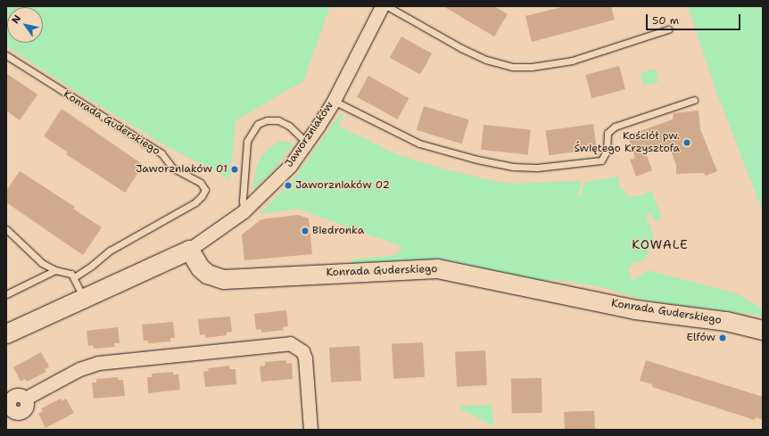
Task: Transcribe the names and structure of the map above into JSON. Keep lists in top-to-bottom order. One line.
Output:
{"streets":{"street":["Konrada Guderskiego","Jaworzniaków"]},"crossings":[["Konrada Guderskiego","Jaworzniaków"]],"districts":["KOWALE"],"places":["Kościół pw. Świętego Krzysztofa","Jaworzniaków 01","Jaworzniaków 02","Biedronka","Elfów"],"scale_bar":"50 m","north":"top left"}
